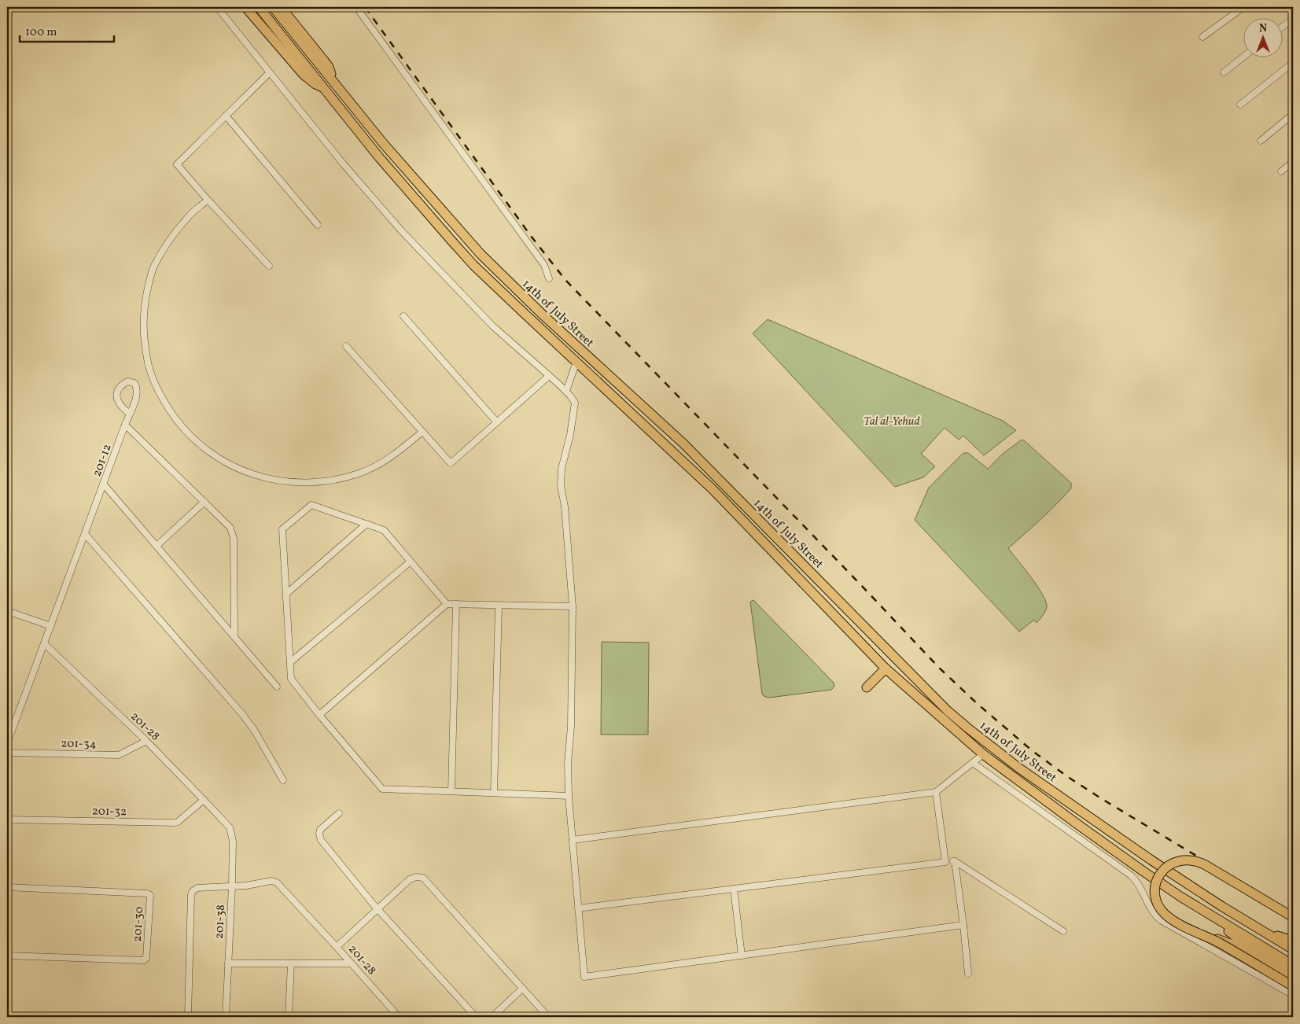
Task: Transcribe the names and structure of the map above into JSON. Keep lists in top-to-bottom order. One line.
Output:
{"streets":{"main road":["14th of July Street"],"street":["201-12","201-28","201-34","201-32","201-38","201-30"]},"crossings":[["201-12","201-28"],["201-28","201-34"],["201-28","201-32"],["201-28","201-38"]],"parks":["Tal al-Yehud"],"scale_bar":"100 m","north":"top"}
